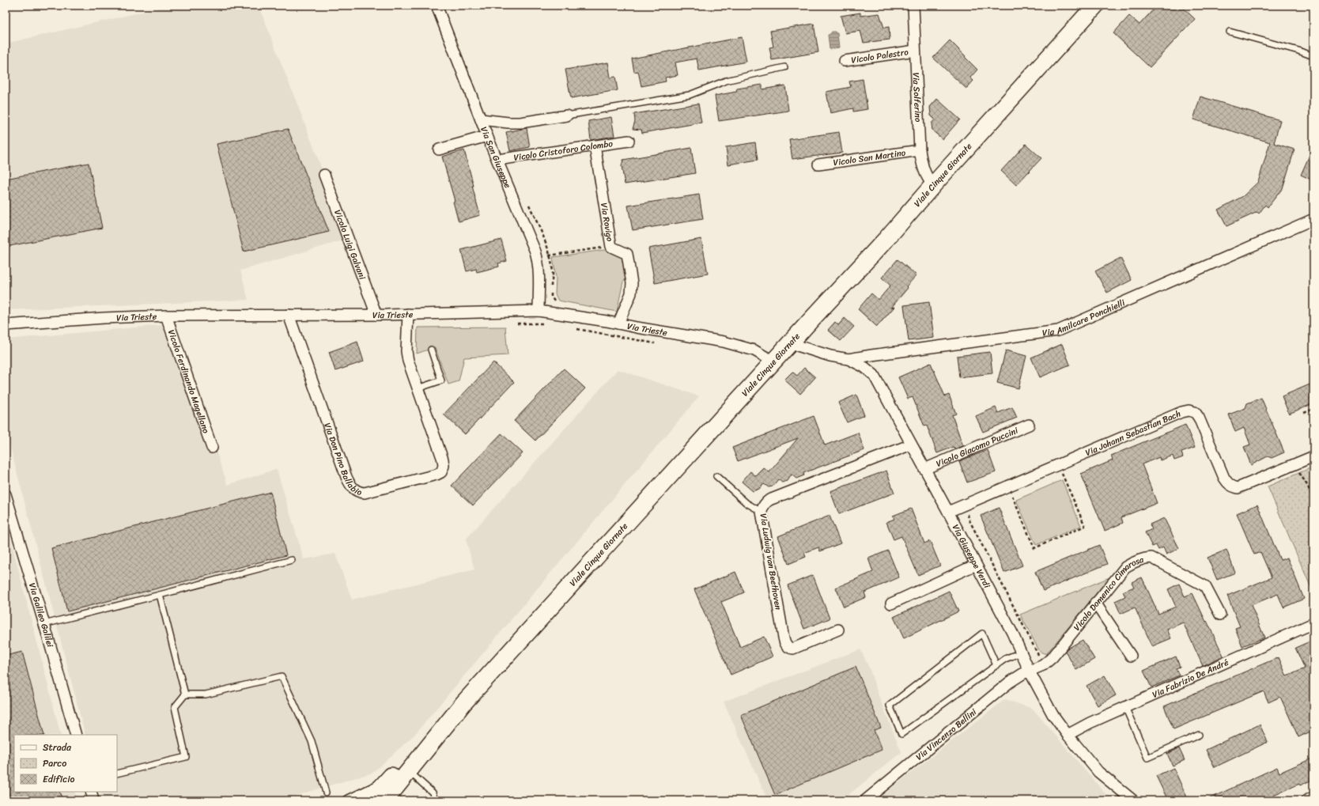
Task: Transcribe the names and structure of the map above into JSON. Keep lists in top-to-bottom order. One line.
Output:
{"streets":{"main road":["Viale Cinque Giornate"],"street":["Vicolo Palestro","Via Solferino","Vicolo Cristoforo Colombo","Via San Giuseppe","Vicolo San Martino","Via Rovigo","Vicolo Luigi Galvani","Via Trieste","Via Amilcare Ponchielli","Vicolo Ferdinando Magellano","Via Johann Sebastian Bach","Vicolo Giacomo Puccini","Via Don Pino Ballabio","Via Giuseppe Verdi","Via Ludwig van Beethoven","Vicolo Domenico Cimarosa","Via Galileo Galilei","Via Fabrizio De André","Via Vincenzo Bellini"]},"crossings":[["Vicolo Palestro","Via Solferino"],["Via Solferino","Vicolo San Martino"],["Via Solferino","Viale Cinque Giornate"],["Vicolo Cristoforo Colombo","Via San Giuseppe"],["Vicolo Cristoforo Colombo","Via Rovigo"],["Via San Giuseppe","Via Trieste"],["Viale Cinque Giornate","Via Trieste"],["Viale Cinque Giornate","Via Giuseppe Verdi"],["Via Rovigo","Via Trieste"],["Vicolo Luigi Galvani","Via Trieste"],["Via Trieste","Vicolo Ferdinando Magellano"],["Via Trieste","Via Don Pino Ballabio"],["Via Amilcare Ponchielli","Via Giuseppe Verdi"],["Via Johann Sebastian Bach","Via Giuseppe Verdi"],["Vicolo Giacomo Puccini","Via Giuseppe Verdi"],["Via Giuseppe Verdi","Via Ludwig van Beethoven"],["Via Giuseppe Verdi","Vicolo Domenico Cimarosa"],["Via Giuseppe Verdi","Via Fabrizio De André"],["Via Giuseppe Verdi","Via Vincenzo Bellini"],["Vicolo Domenico Cimarosa","Via Vincenzo Bellini"]],"legend":["Strada","Parco","Edificio"]}
